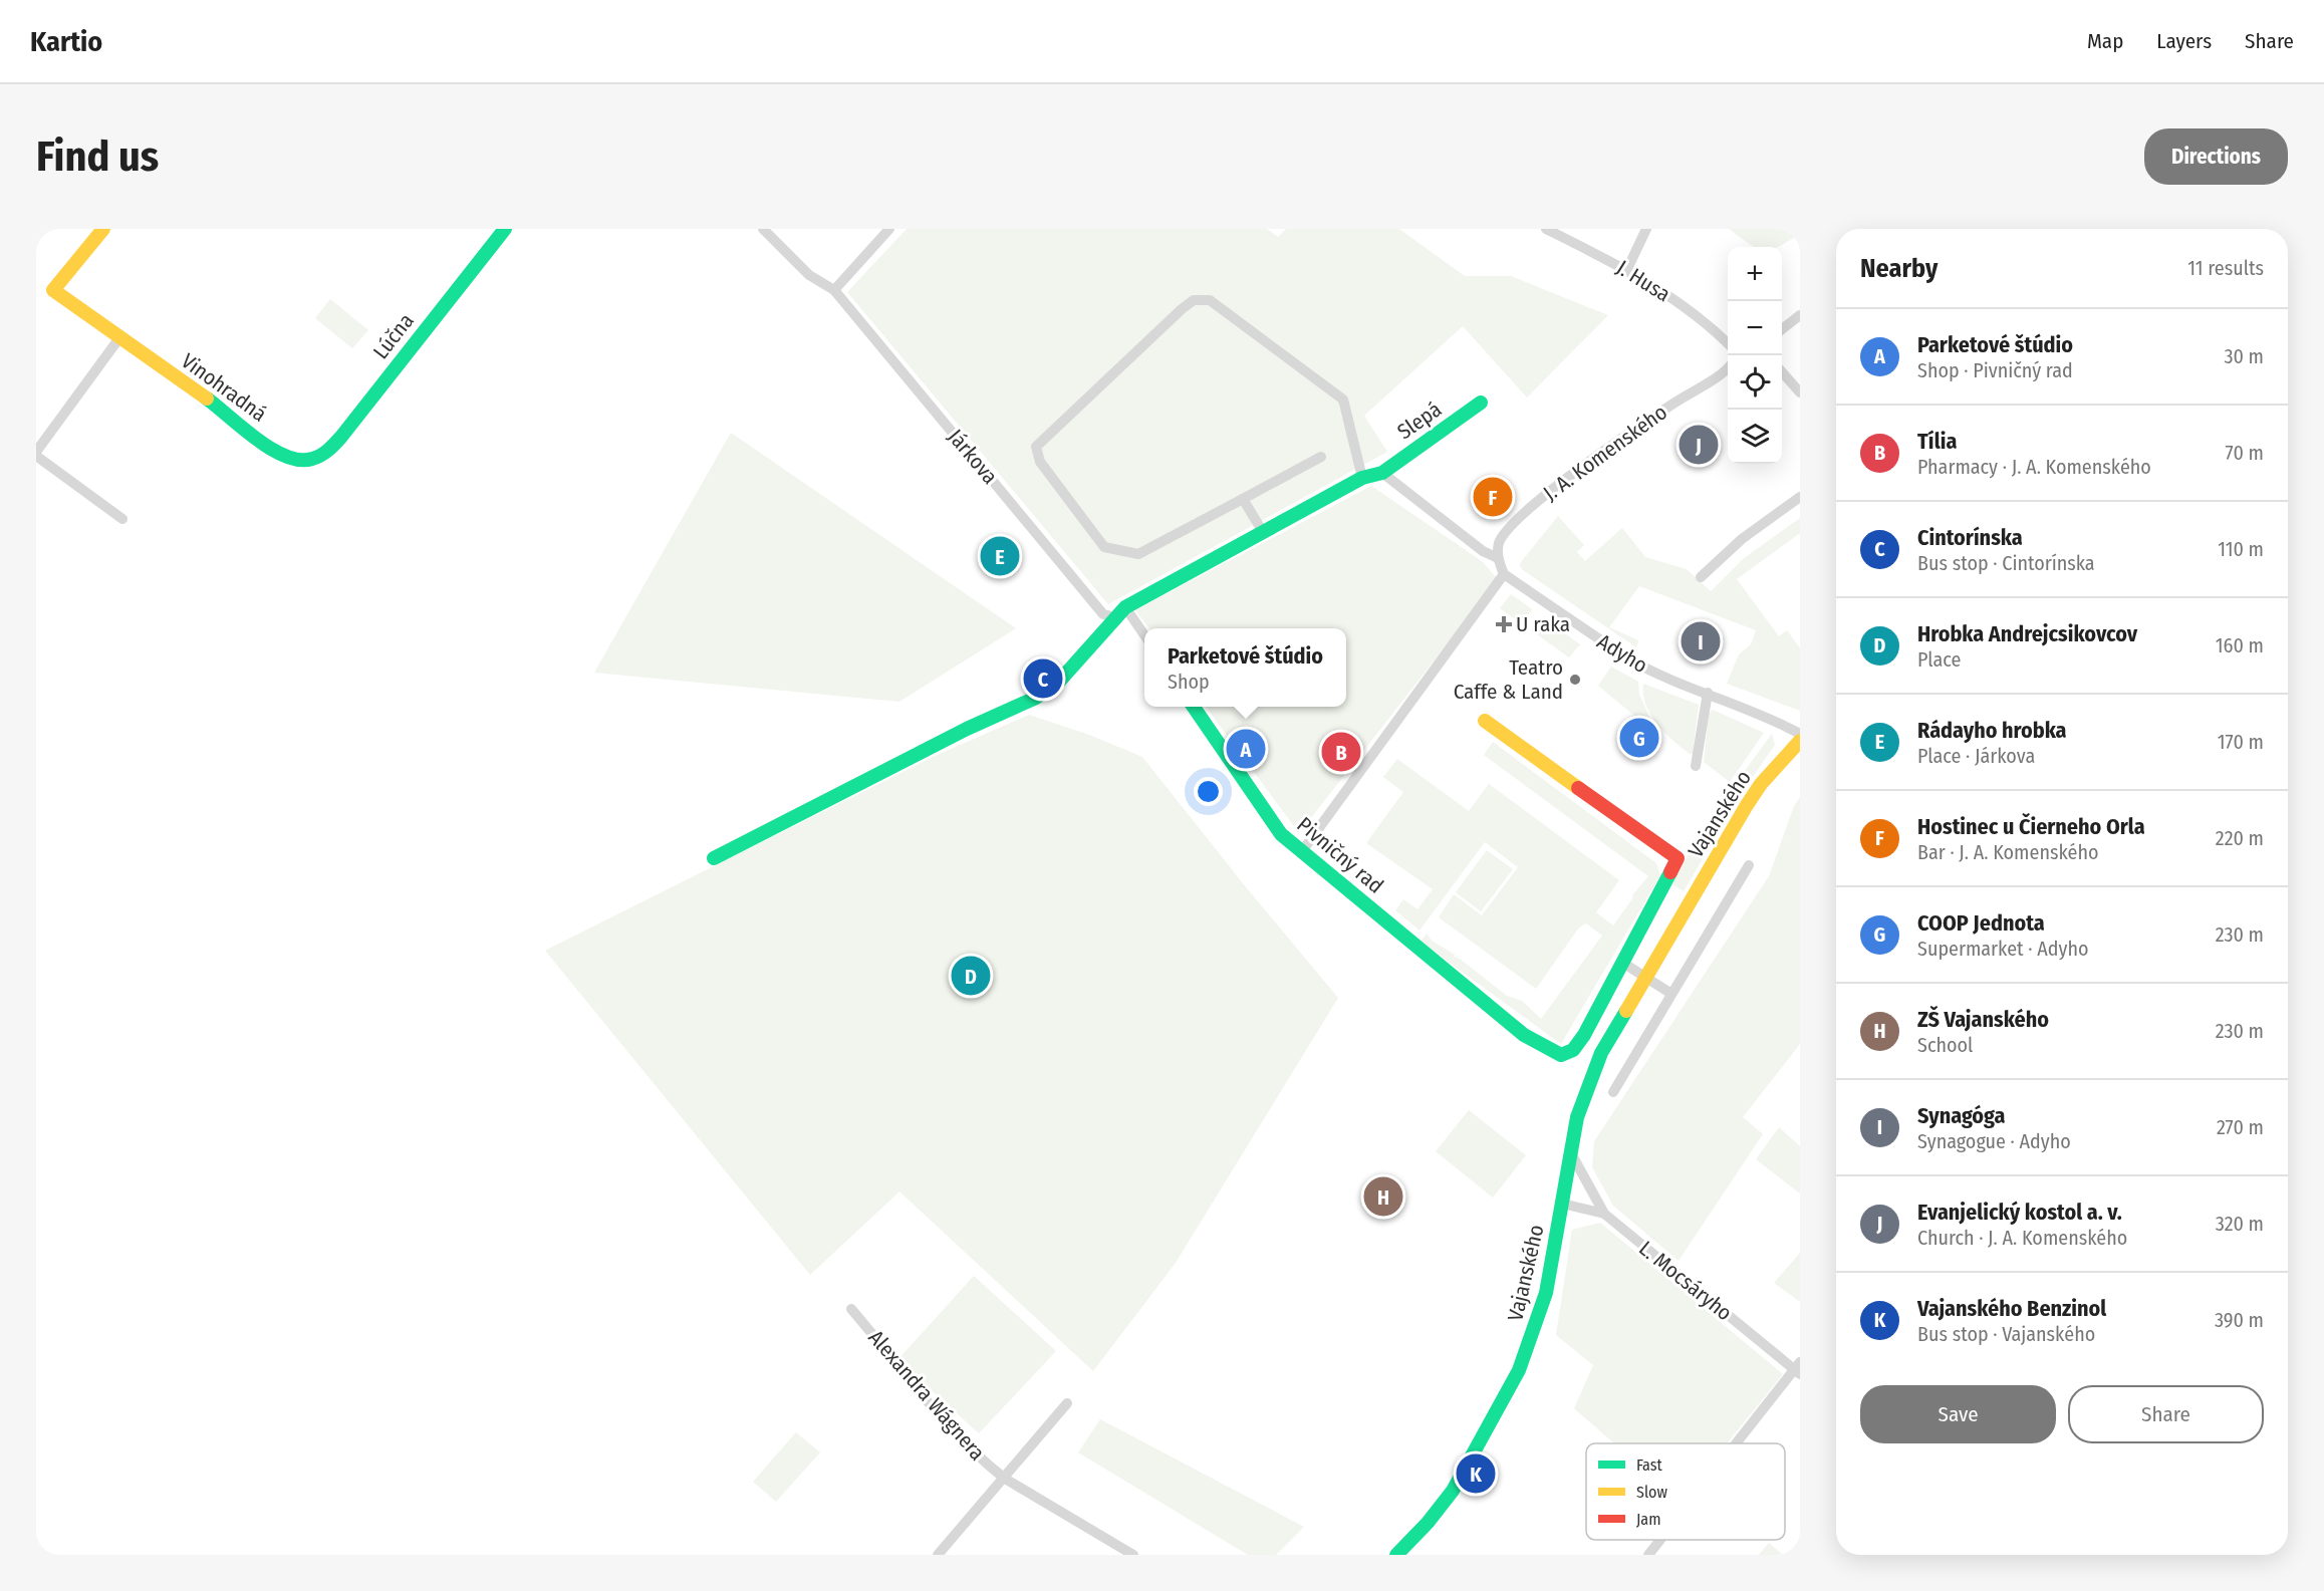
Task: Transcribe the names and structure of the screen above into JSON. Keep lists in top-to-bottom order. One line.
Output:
{"streets":{"street":["J. Husa","Lúčna","Vinohradná","Slepá","J. A. Komenského","Járkova","Adyho","Vajanského","Pivničný rad","L. Mocsáryho","Alexandra Wágnera"]},"crossings":[["Lúčna","Vinohradná"],["Vajanského","Pivničný rad"],["Vajanského","L. Mocsáryho"]],"places":{"health":["U raka"],"other":["Teatro Caffe & Land"]},"legend":["Fast","Slow","Jam"],"page":{"header":"Kartio","nav":["Map","Layers","Share"],"buttons":["Directions",["Save","Share"]],"title":"Find us","heading":["Nearby","11 results"],"map_buttons":["+","−"],"list":[{"mark":"A","name":"Parketové štúdio","note":"Shop · Pivničný rad","value":"30 m"},{"mark":"B","name":"Tília","note":"Pharmacy · J. A. Komenského","value":"70 m"},{"mark":"C","name":"Cintorínska","note":"Bus stop · Cintorínska","value":"110 m"},{"mark":"D","name":"Hrobka Andrejcsikovcov","note":"Place","value":"160 m"},{"mark":"E","name":"Rádayho hrobka","note":"Place · Járkova","value":"170 m"},{"mark":"F","name":"Hostinec u Čierneho Orla","note":"Bar · J. A. Komenského","value":"220 m"},{"mark":"G","name":"COOP Jednota","note":"Supermarket · Adyho","value":"230 m"},{"mark":"H","name":"ZŠ Vajanského","note":"School","value":"230 m"},{"mark":"I","name":"Synagóga","note":"Synagogue · Adyho","value":"270 m"},{"mark":"J","name":"Evanjelický kostol a. v.","note":"Church · J. A. Komenského","value":"320 m"},{"mark":"K","name":"Vajanského Benzinol","note":"Bus stop · Vajanského","value":"390 m"}],"pins":["J","F","E","I","C","G","A","B","D","H","K"],"popup":["Parketové štúdio","Shop"]}}
